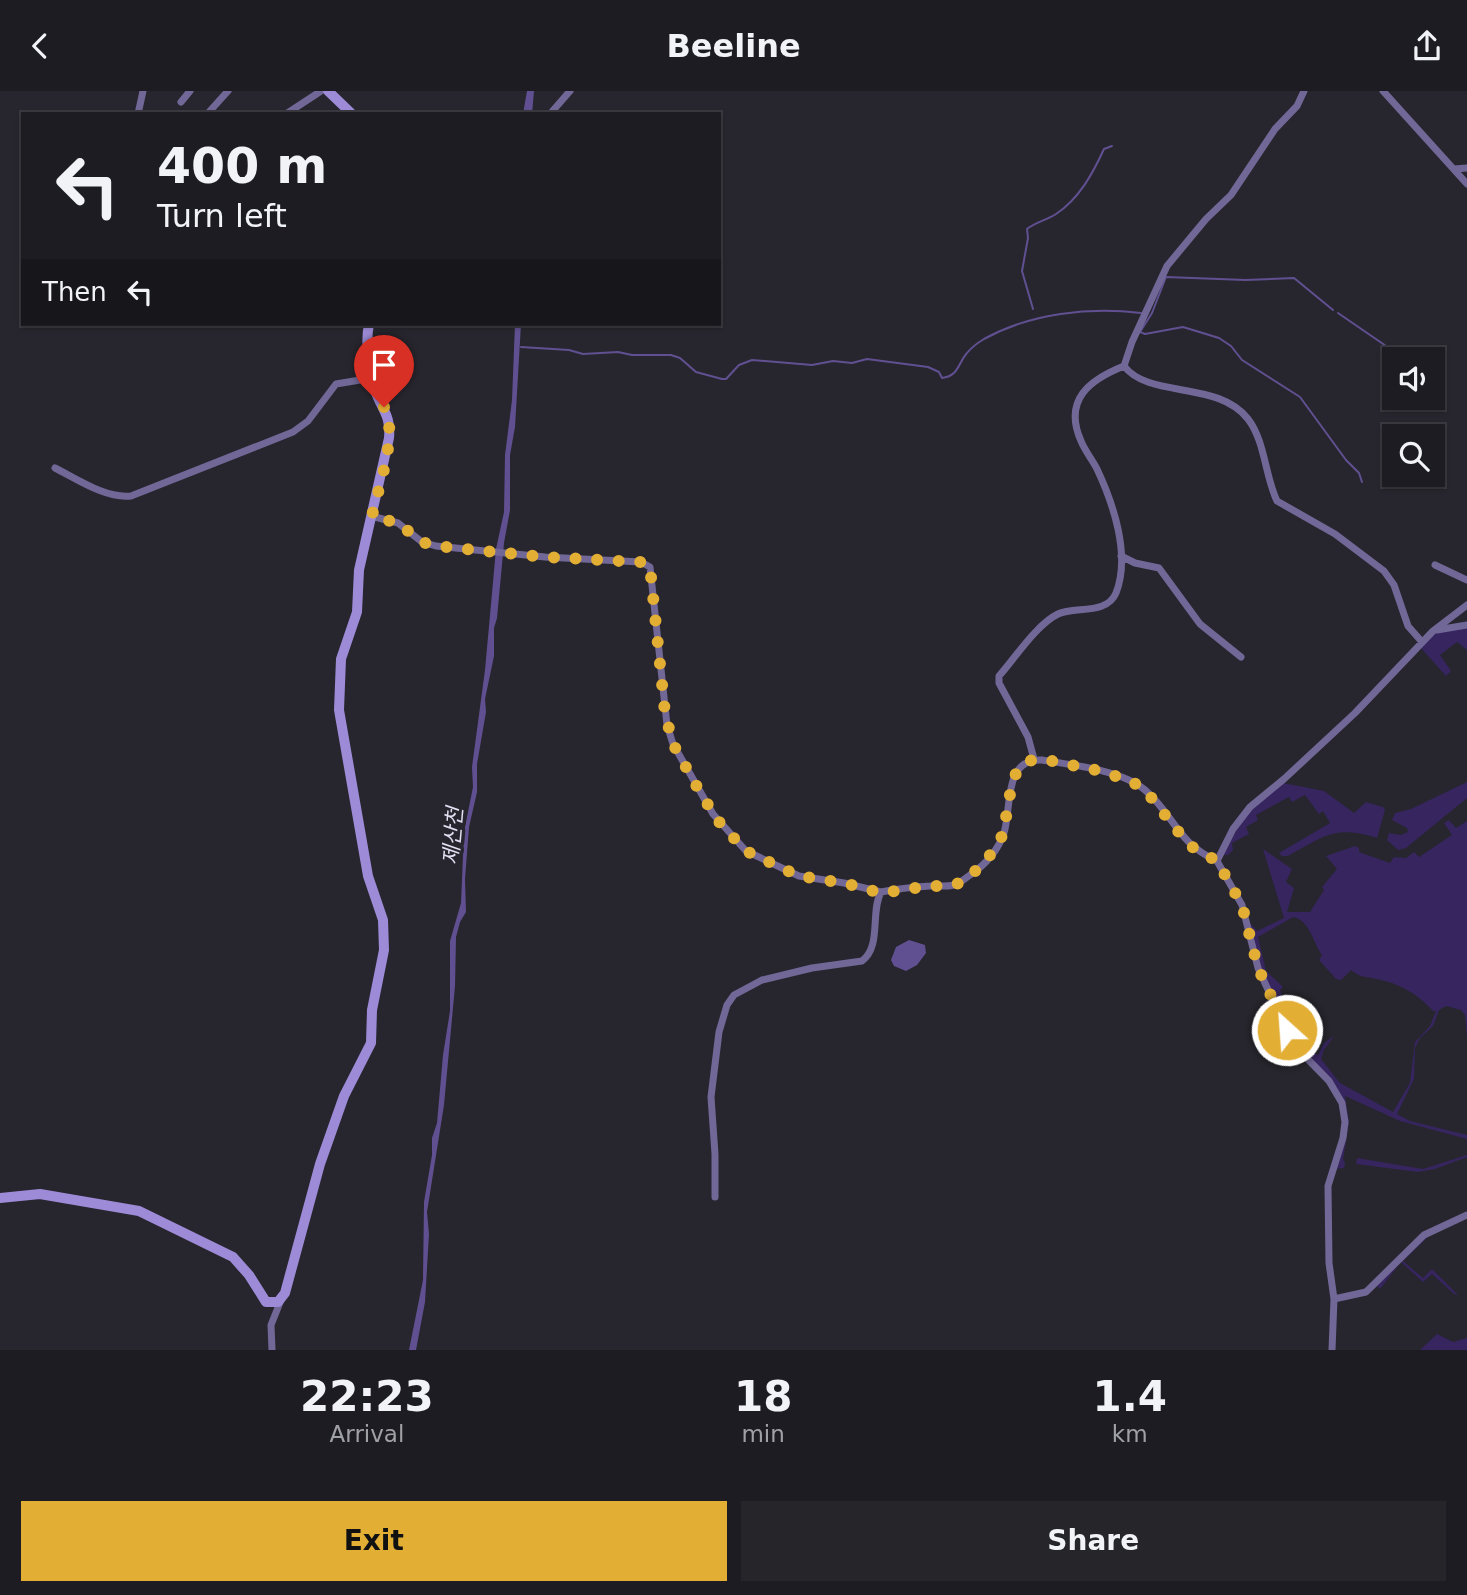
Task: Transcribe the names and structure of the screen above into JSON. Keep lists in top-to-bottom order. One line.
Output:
{"water":["제산천"],"page":{"header":"Beeline","turn":["400 m","Turn left"],"then":"Then","eta":["22:23","Arrival","18","min","1.4","km"],"buttons":["Exit","Share"]}}
